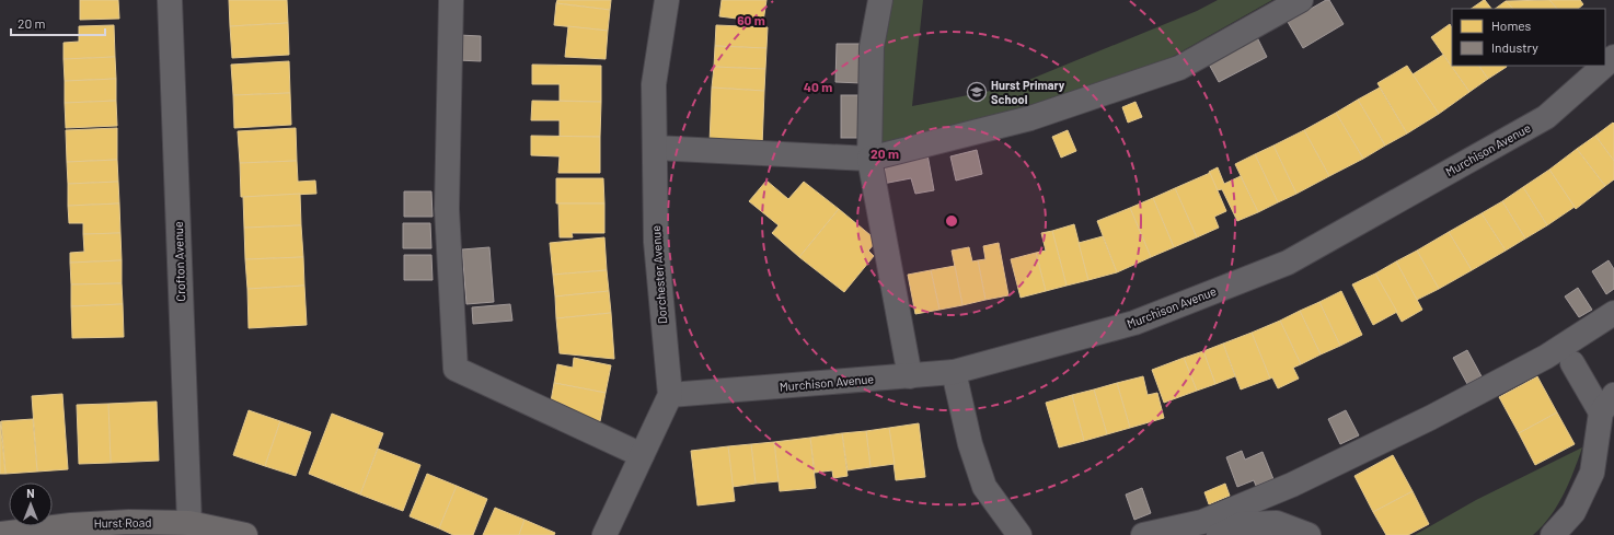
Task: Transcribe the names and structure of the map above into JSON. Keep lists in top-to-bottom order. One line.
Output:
{"streets":{"main road":["Hurst Road"],"street":["Murchison Avenue","Crofton Avenue","Dorchester Avenue"]},"crossings":[["Murchison Avenue","Dorchester Avenue"],["Crofton Avenue","Hurst Road"]],"places":{"school or university":["Hurst Primary School"]},"legend":["Homes","Industry"],"scale_bar":"20 m","north":"top","rings":["60 m","40 m","20 m"]}
